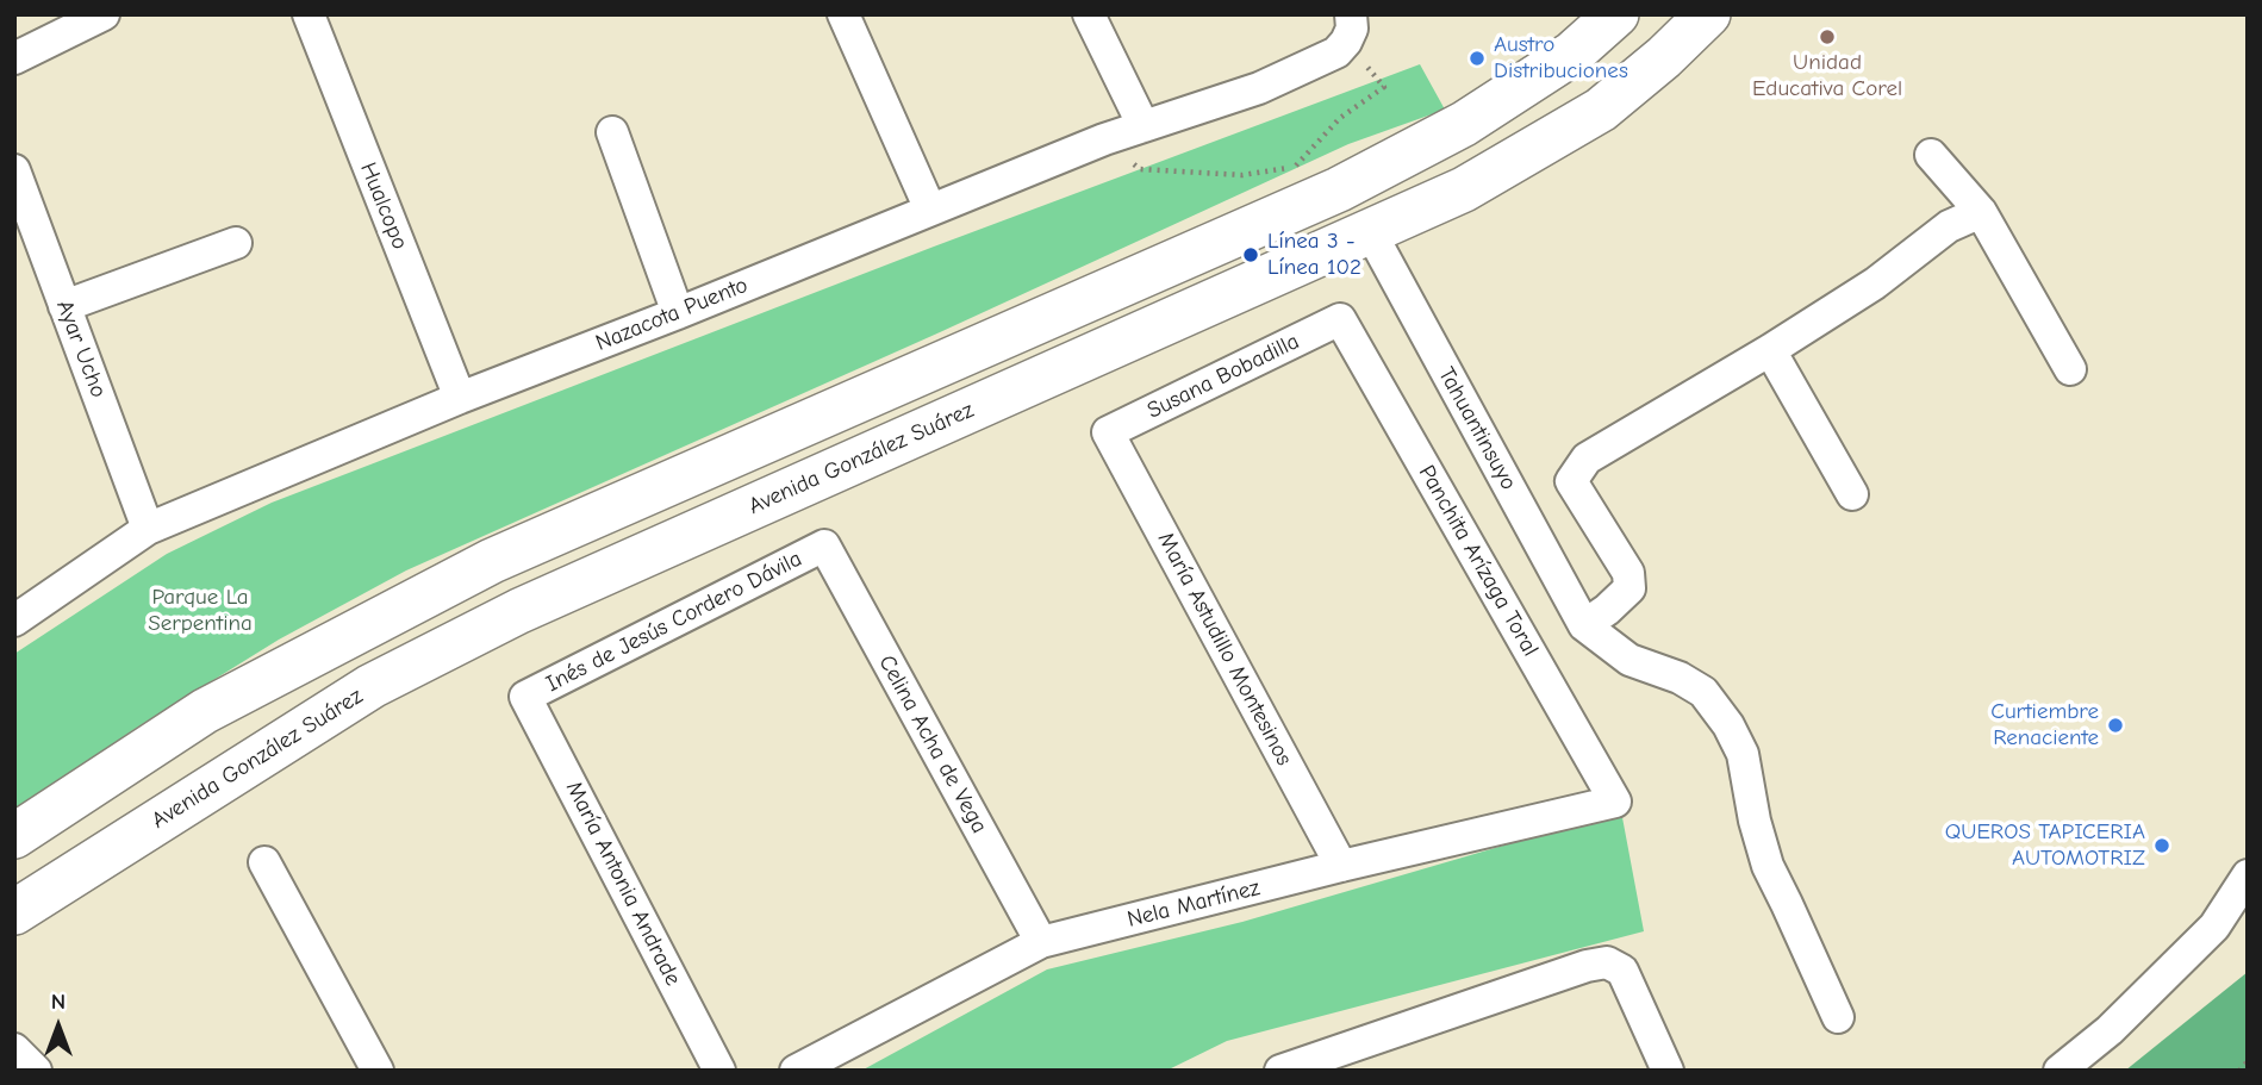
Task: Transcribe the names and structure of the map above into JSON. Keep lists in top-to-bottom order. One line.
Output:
{"streets":{"main road":["Avenida González Suárez"],"street":["Hualcopo","Nazacota Puento","Ayar Ucho","Susana Bobadilla","Tahuantinsuyo","Panchita Arízaga Toral","Inés de Jesús Cordero Dávila","María Astudillo Montesinos","Celina Acha de Vega","María Antonia Andrade","Nela Martínez"]},"crossings":[["Hualcopo","Nazacota Puento"],["Nazacota Puento","Ayar Ucho"],["Susana Bobadilla","Panchita Arízaga Toral"],["Susana Bobadilla","María Astudillo Montesinos"],["Tahuantinsuyo","Avenida González Suárez"],["Panchita Arízaga Toral","Nela Martínez"],["Inés de Jesús Cordero Dávila","Celina Acha de Vega"],["Inés de Jesús Cordero Dávila","María Antonia Andrade"],["María Astudillo Montesinos","Nela Martínez"],["Celina Acha de Vega","Nela Martínez"]],"parks":["Parque La Serpentina"],"places":["Unidad Educativa Corel","Austro Distribuciones","Línea 3 - Línea 102","Curtiembre Renaciente","QUEROS TAPICERIA AUTOMOTRIZ"],"north":"top"}
